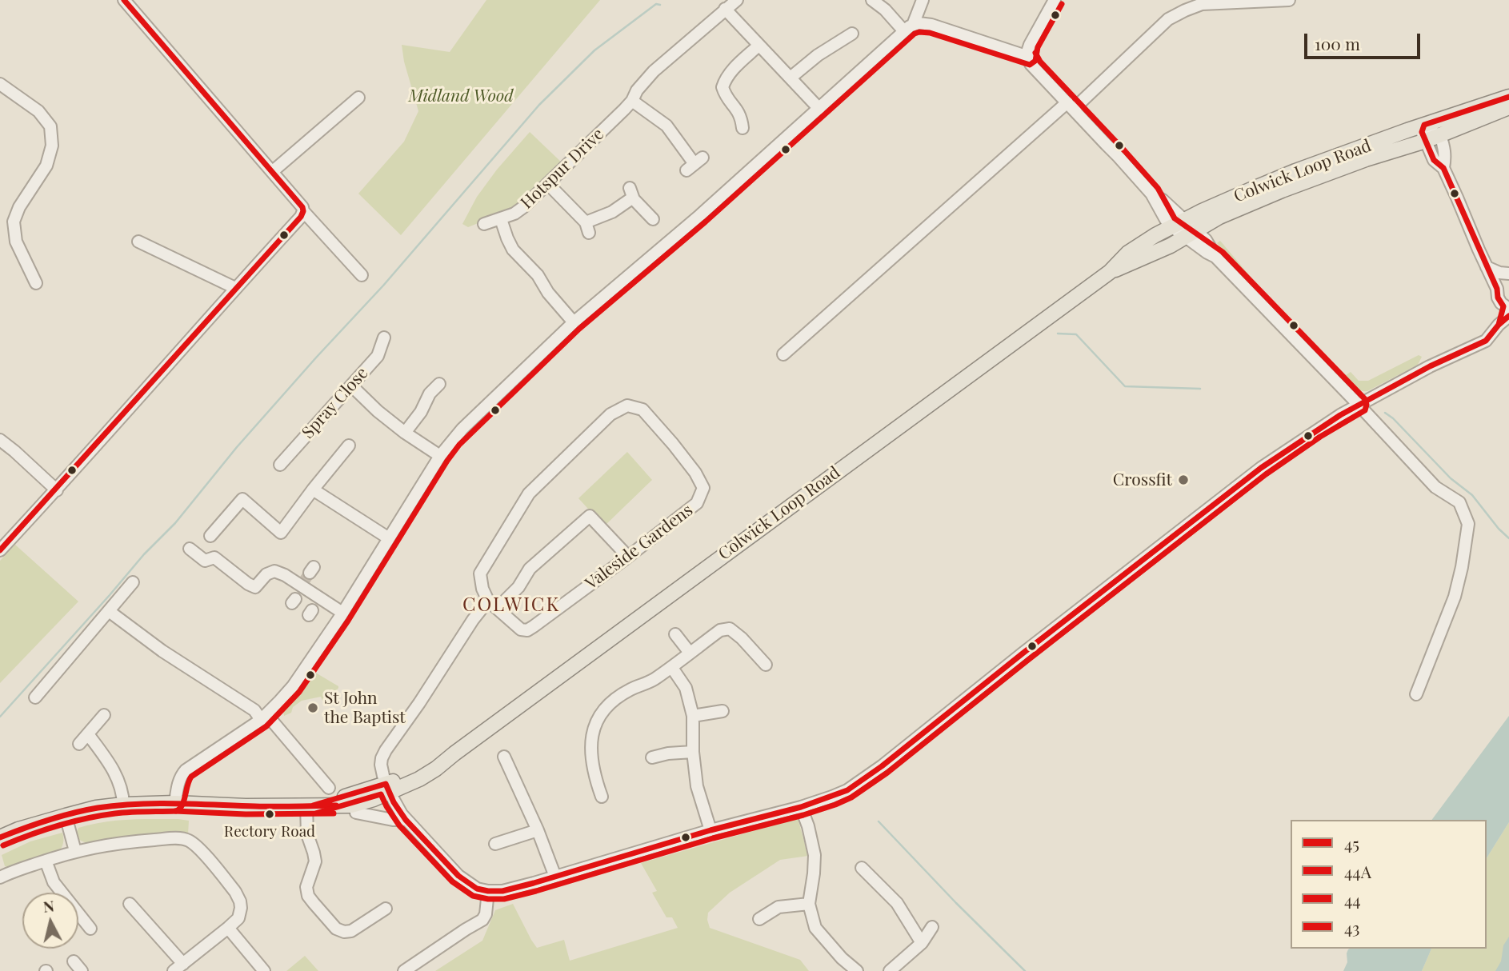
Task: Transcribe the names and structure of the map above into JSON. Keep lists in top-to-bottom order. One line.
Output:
{"streets":{"main road":["Colwick Loop Road"],"street":["Hotspur Drive","Spray Close","Valeside Gardens"]},"districts":["COLWICK"],"parks":["Midland Wood"],"places":["Crossfit","St John the Baptist","Rectory Road"],"lines":["transit line 43","transit line 44","transit line 44A","transit line 45"],"legend":["45","44A","44","43"],"scale_bar":"100 m","north":"top"}
